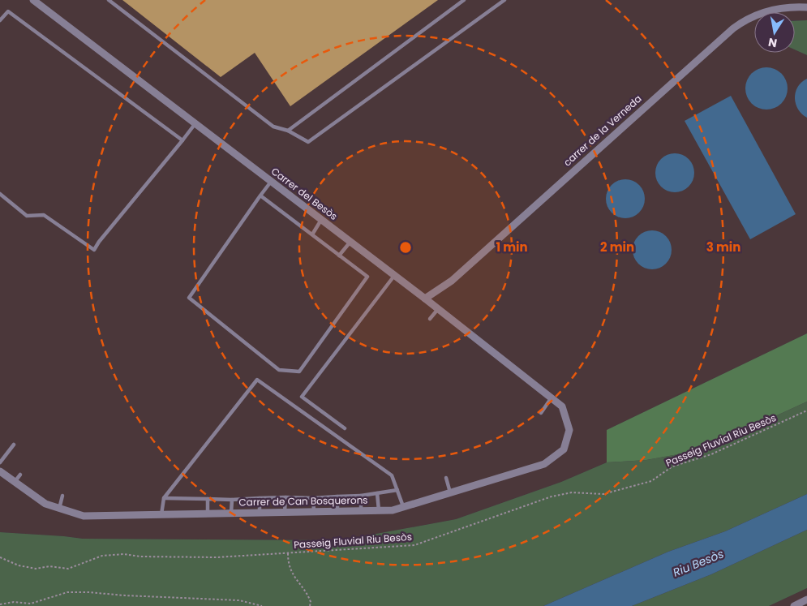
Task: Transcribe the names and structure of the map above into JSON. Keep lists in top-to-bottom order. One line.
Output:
{"streets":{"street":["carrer de la Verneda","Carrer del Besòs","Carrer de Can Bosquerons"],"path":["Passeig Fluvial Riu Besòs"]},"crossings":[["carrer de la Verneda","Carrer del Besòs"],["Carrer del Besòs","Carrer de Can Bosquerons"]],"water":["Riu Besòs"],"north":"bottom","rings":["1 min","2 min","3 min"]}
